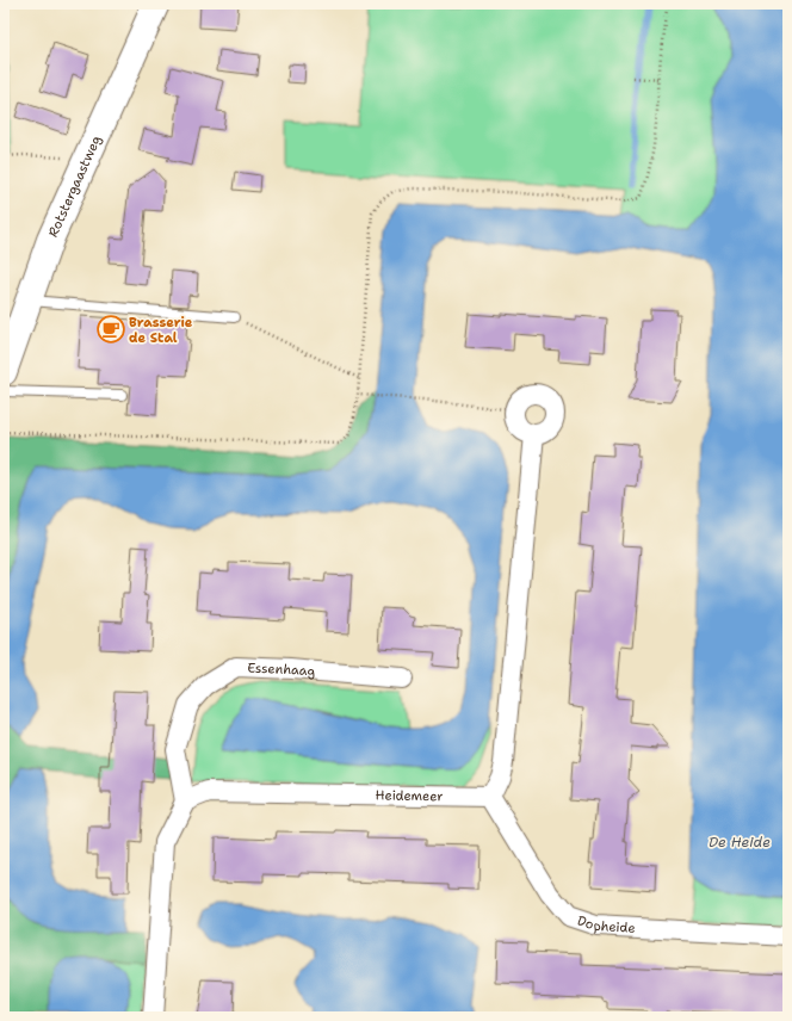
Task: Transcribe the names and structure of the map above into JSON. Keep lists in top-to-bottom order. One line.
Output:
{"streets":{"street":["Rotstergaastweg","Essenhaag","Heidemeer","Dopheide"]},"crossings":[["Essenhaag","Heidemeer"],["Heidemeer","Dopheide"]],"water":["De Heide"],"places":{"cafe":["Brasserie de Stal"]}}
